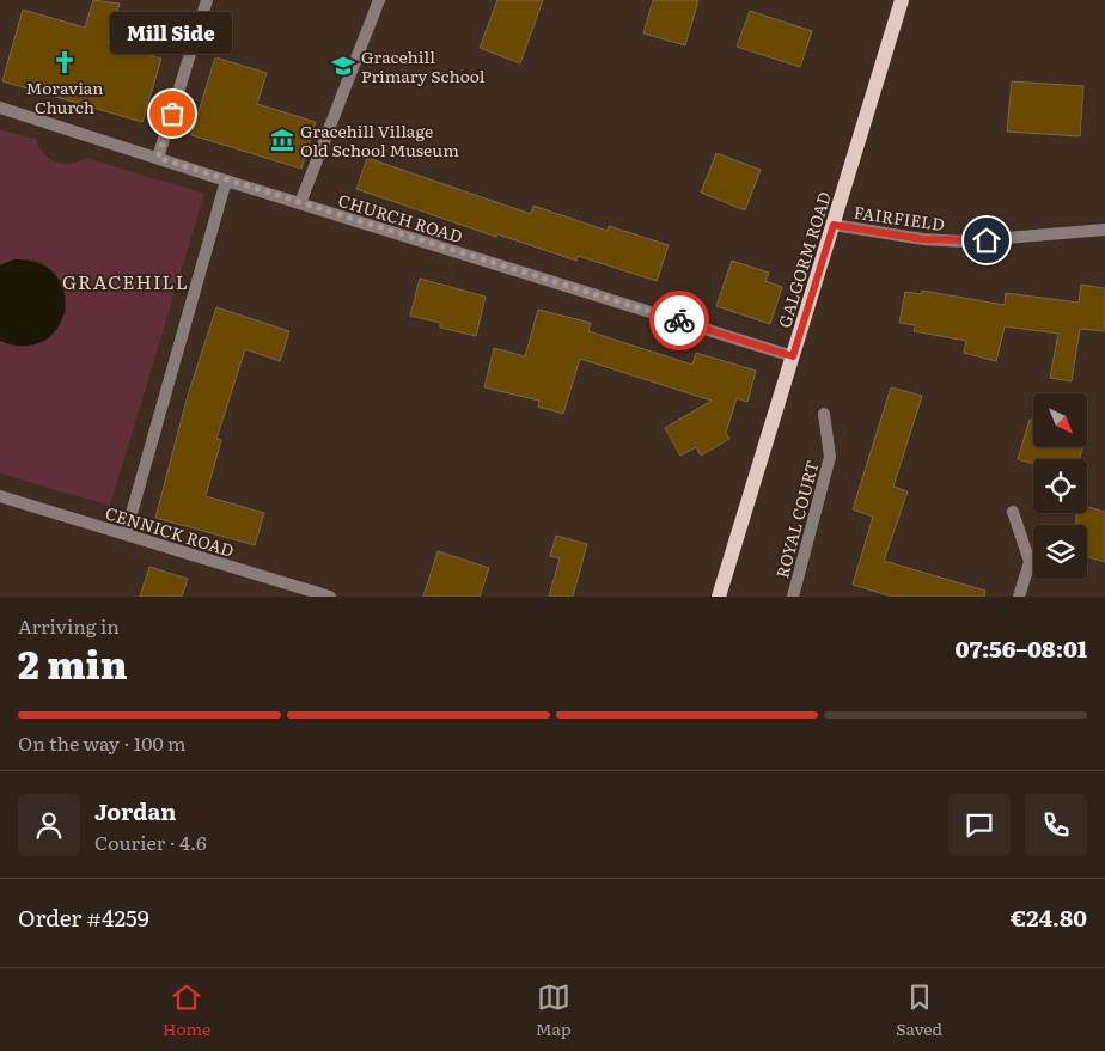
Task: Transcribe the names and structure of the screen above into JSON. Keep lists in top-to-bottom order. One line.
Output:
{"streets":{"main road":["GALGORM ROAD"],"street":["CHURCH ROAD","FAIRFIELD","ROYAL COURT","CENNICK ROAD"]},"crossings":[["CHURCH ROAD","GALGORM ROAD"],["FAIRFIELD","GALGORM ROAD"]],"districts":["GRACEHILL"],"places":{"church":["Moravian Church"],"school or university":["Gracehill Primary School"],"other":["Mill Side"],"museum":["Gracehill Village Old School Museum"]},"north":"bottom right","page":{"bubble":"Mill Side","heading":["2 min","Arriving in","07:56–08:01"],"panel":["Jordan","Courier · 4.6","Order #4259","€24.80"],"bar":"On the way · 100 m","tabs":["Home","Map","Saved"]}}
